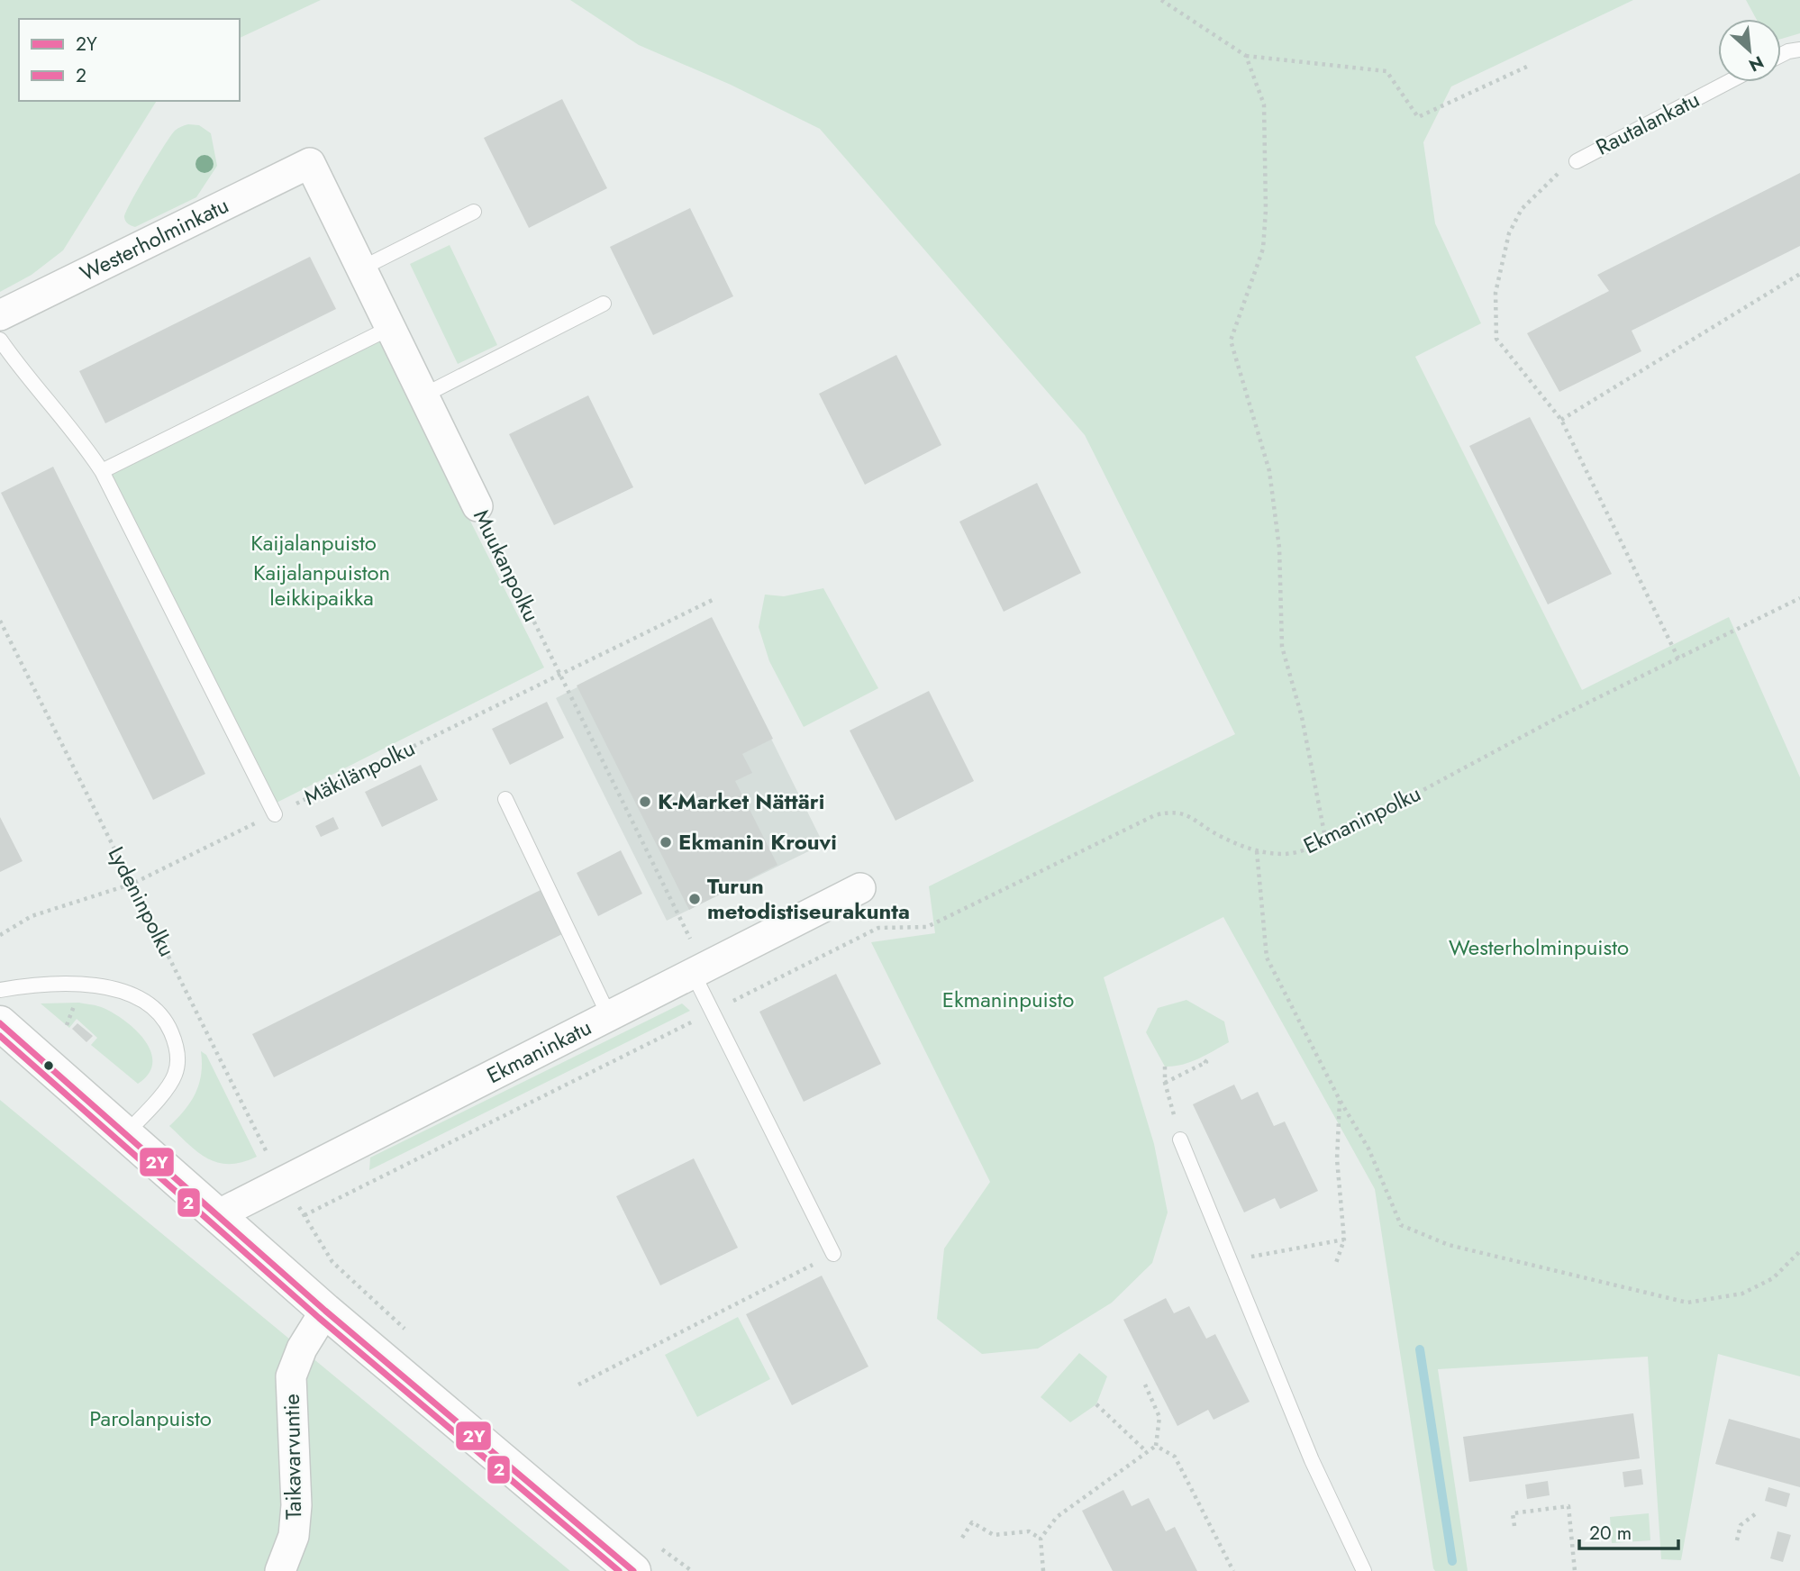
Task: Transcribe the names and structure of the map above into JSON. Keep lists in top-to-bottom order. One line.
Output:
{"streets":{"street":["Westerholminkatu","Muukanpolku","Ekmaninkatu","Taikavarvuntie"],"lane":["Rautalankatu"],"path":["Mäkilänpolku","Ekmaninpolku","Lydeninpolku"]},"crossings":[["Westerholminkatu","Muukanpolku"],["Muukanpolku","Mäkilänpolku"],["Muukanpolku","Ekmaninkatu"],["Mäkilänpolku","Lydeninpolku"],["Lydeninpolku","Ekmaninkatu"]],"parks":["Kaijalanpuisto","Kaijalanpuiston leikkipaikka","Westerholminpuisto","Ekmaninpuisto","Parolanpuisto"],"places":["K-Market Nättäri","Ekmanin Krouvi","Turun metodistiseurakunta"],"lines":["transit line 2Y","transit line 2"],"legend":["2Y","2"],"scale_bar":"20 m","north":"bottom right"}
